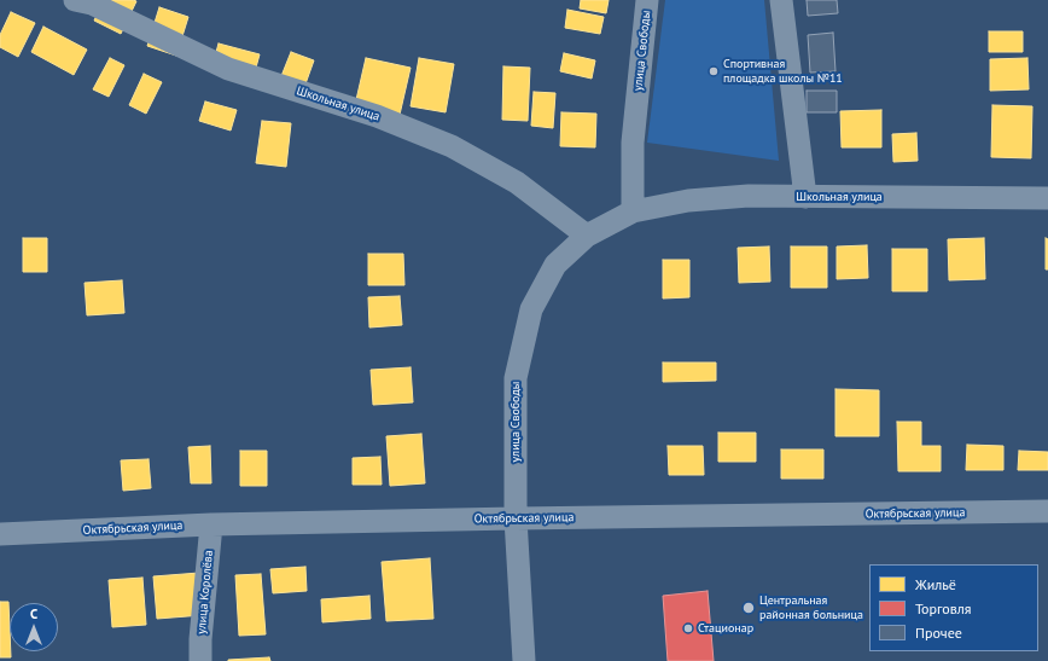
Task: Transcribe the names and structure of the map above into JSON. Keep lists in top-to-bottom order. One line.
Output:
{"streets":{"street":["улица Свободы","Школьная улица","Октябрьская улица","улица Королёва"]},"crossings":[["улица Свободы","Школьная улица"],["улица Свободы","Октябрьская улица"],["Октябрьская улица","улица Королёва"]],"places":["Спортивная площадка школы №11","Центральная районная больница","Стационар"],"legend":["Жильё","Торговля","Прочее"],"north":"top"}
